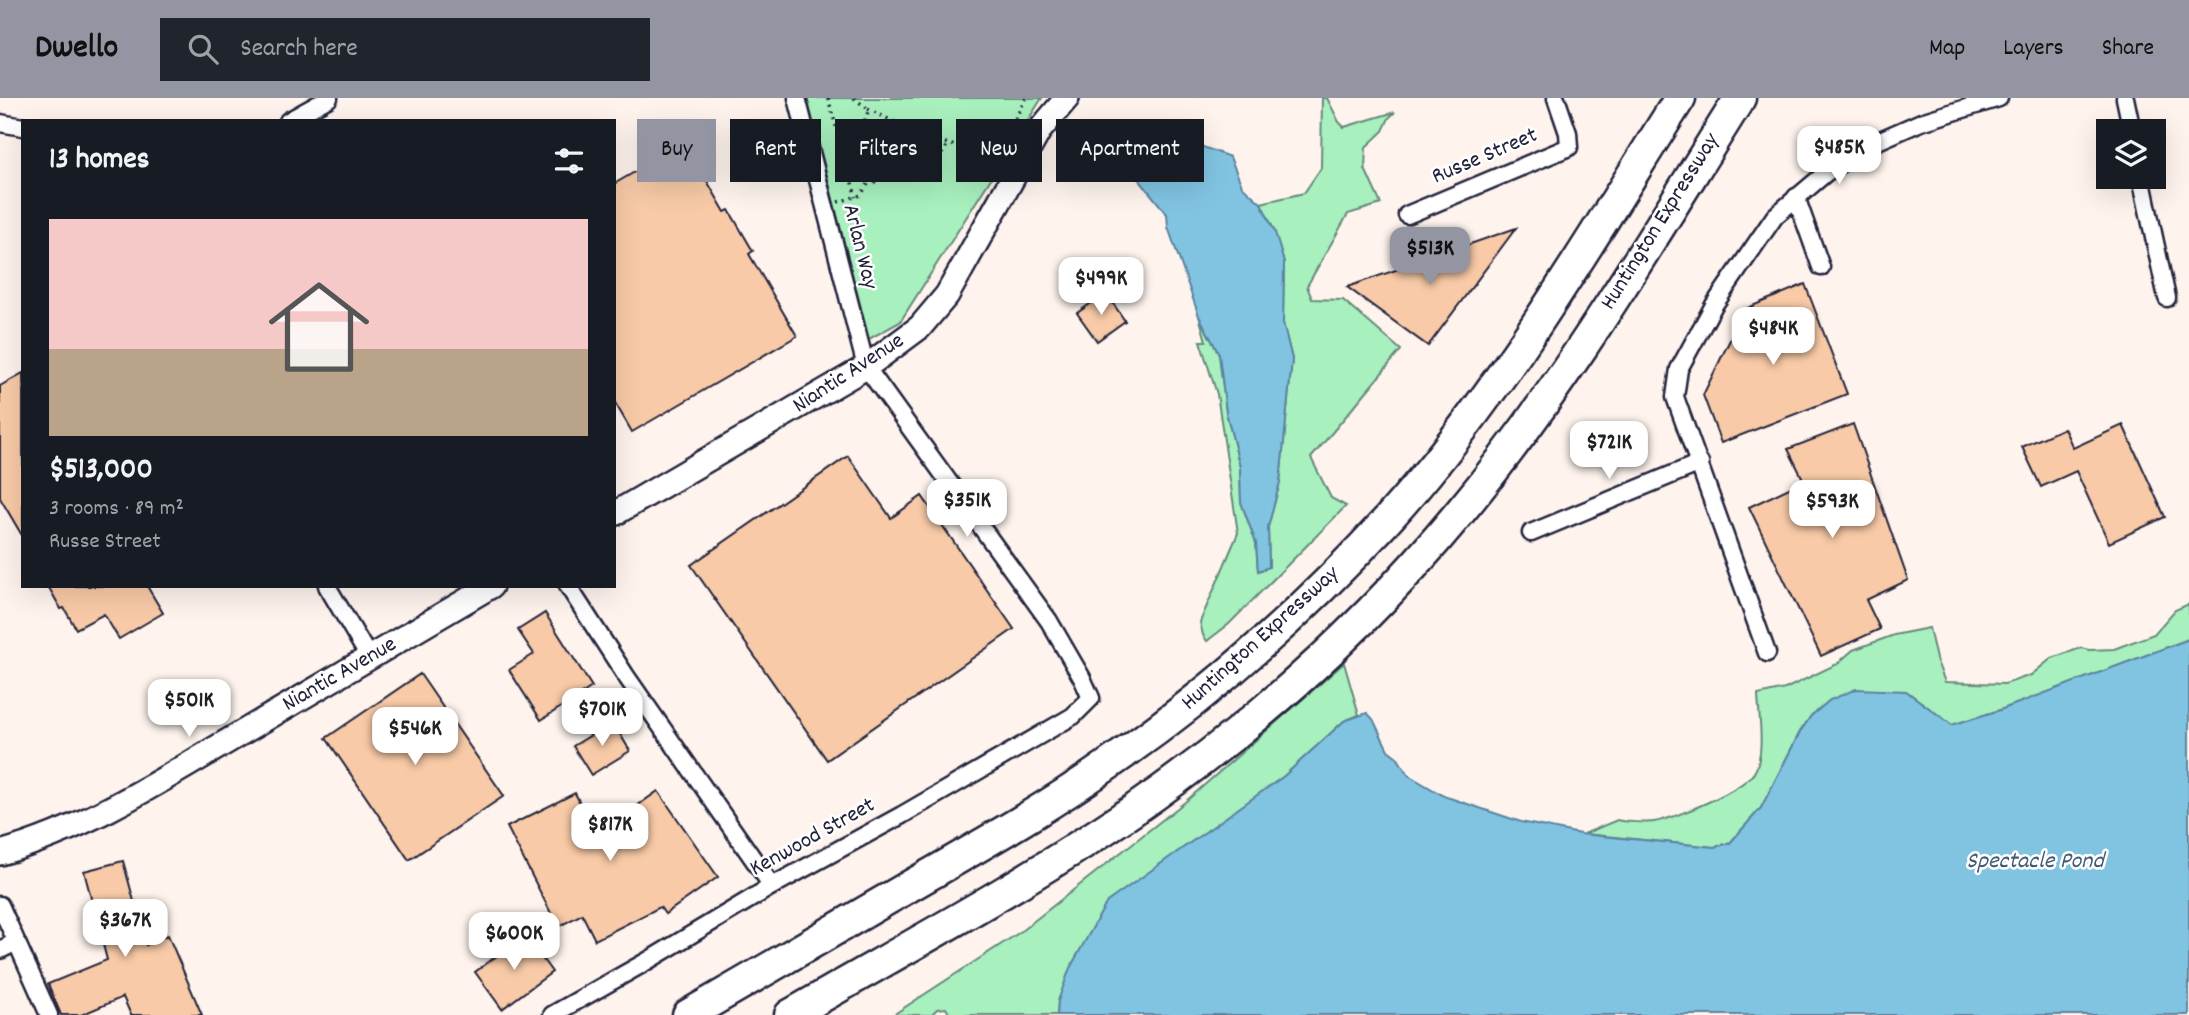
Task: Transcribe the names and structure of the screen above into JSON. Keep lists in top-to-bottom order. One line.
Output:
{"streets":{"highway":["Huntington Expressway"],"street":["Russe Street","Arlan Way","Niantic Avenue","Kenwood Street"]},"crossings":[["Arlan Way","Niantic Avenue"],["Arlan Way","Kenwood Street"],["Niantic Avenue","Kenwood Street"]],"water":["Spectacle Pond"],"page":{"header":"Dwello","search":"Search here","nav":["Map","Layers","Share"],"chip":["Buy","Rent","Filters","New","Apartment"],"heading":"13 homes","price":["$485K","$513K","$499K","$484K","$721K","$351K","$593K","$501K","$701K","$546K","$817K","$367K","$600K"],"list":[{"name":"$513,000","note":"3 rooms · 89 m² · Russe Street"}]}}
